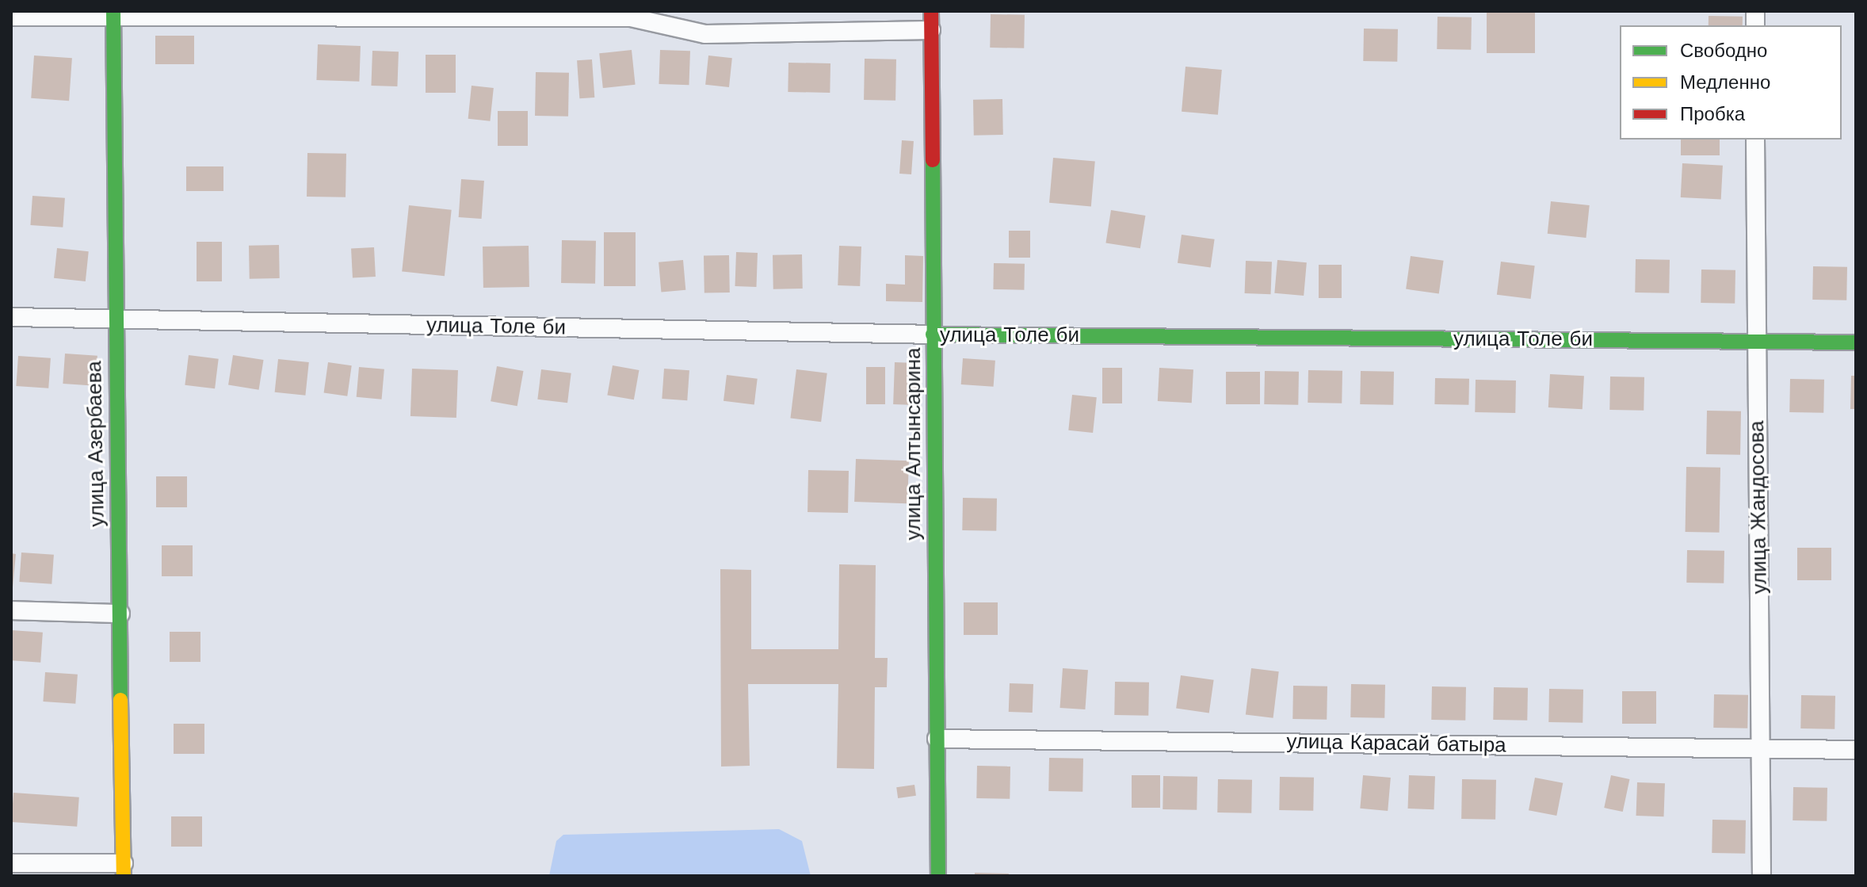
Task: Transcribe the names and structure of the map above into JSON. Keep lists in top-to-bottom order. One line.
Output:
{"streets":{"street":["улица Толе би","улица Азербаева","улица Алтынсарина","улица Жандосова","улица Карасай батыра"]},"crossings":[["улица Толе би","улица Азербаева"],["улица Толе би","улица Алтынсарина"],["улица Толе би","улица Жандосова"],["улица Алтынсарина","улица Карасай батыра"],["улица Жандосова","улица Карасай батыра"]],"legend":["Свободно","Медленно","Пробка"]}
